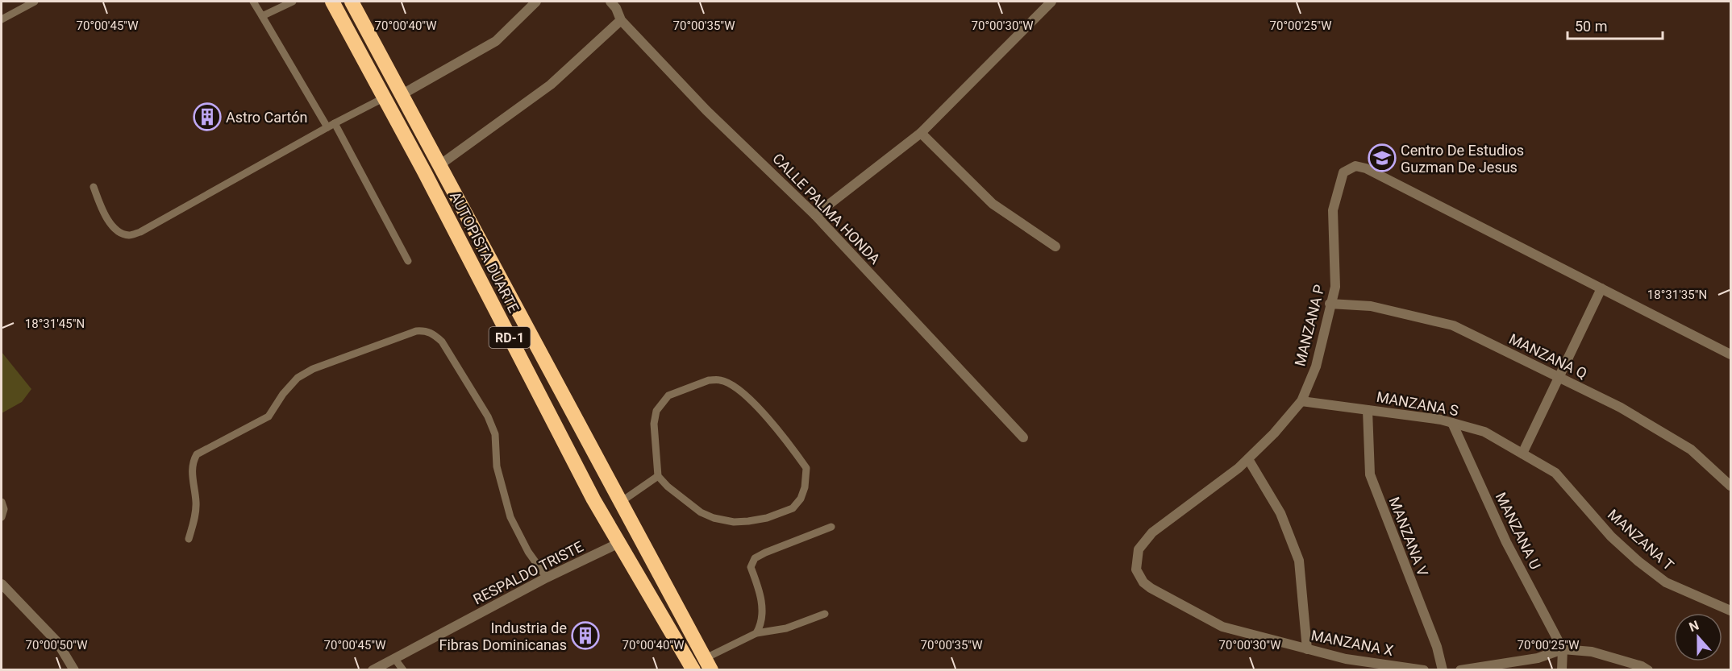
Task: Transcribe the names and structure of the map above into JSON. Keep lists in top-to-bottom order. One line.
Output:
{"streets":{"highway":["AUTOPISTA DUARTE","RD-1"],"street":["CALLE PALMA HONDA","MANZANA P","MANZANA Q","MANZANA S","MANZANA U","MANZANA V","MANZANA T","RESPALDO TRISTE","MANZANA X"]},"crossings":[["AUTOPISTA DUARTE","RESPALDO TRISTE"],["MANZANA P","MANZANA Q"],["MANZANA P","MANZANA S"],["MANZANA P","MANZANA X"],["MANZANA S","MANZANA U"],["MANZANA S","MANZANA V"],["MANZANA S","MANZANA T"]],"places":{"building":["Astro Cartón","Industria de Fibras Dominicanas"],"school or university":["Centro De Estudios Guzman De Jesus"]},"scale_bar":"50 m","north":"top","coordinates":["70°00'45\"W","70°00'40\"W","70°00'35\"W","70°00'30\"W","70°00'25\"W","18°31'35\"N","18°31'45\"N","70°00'50\"W"]}
